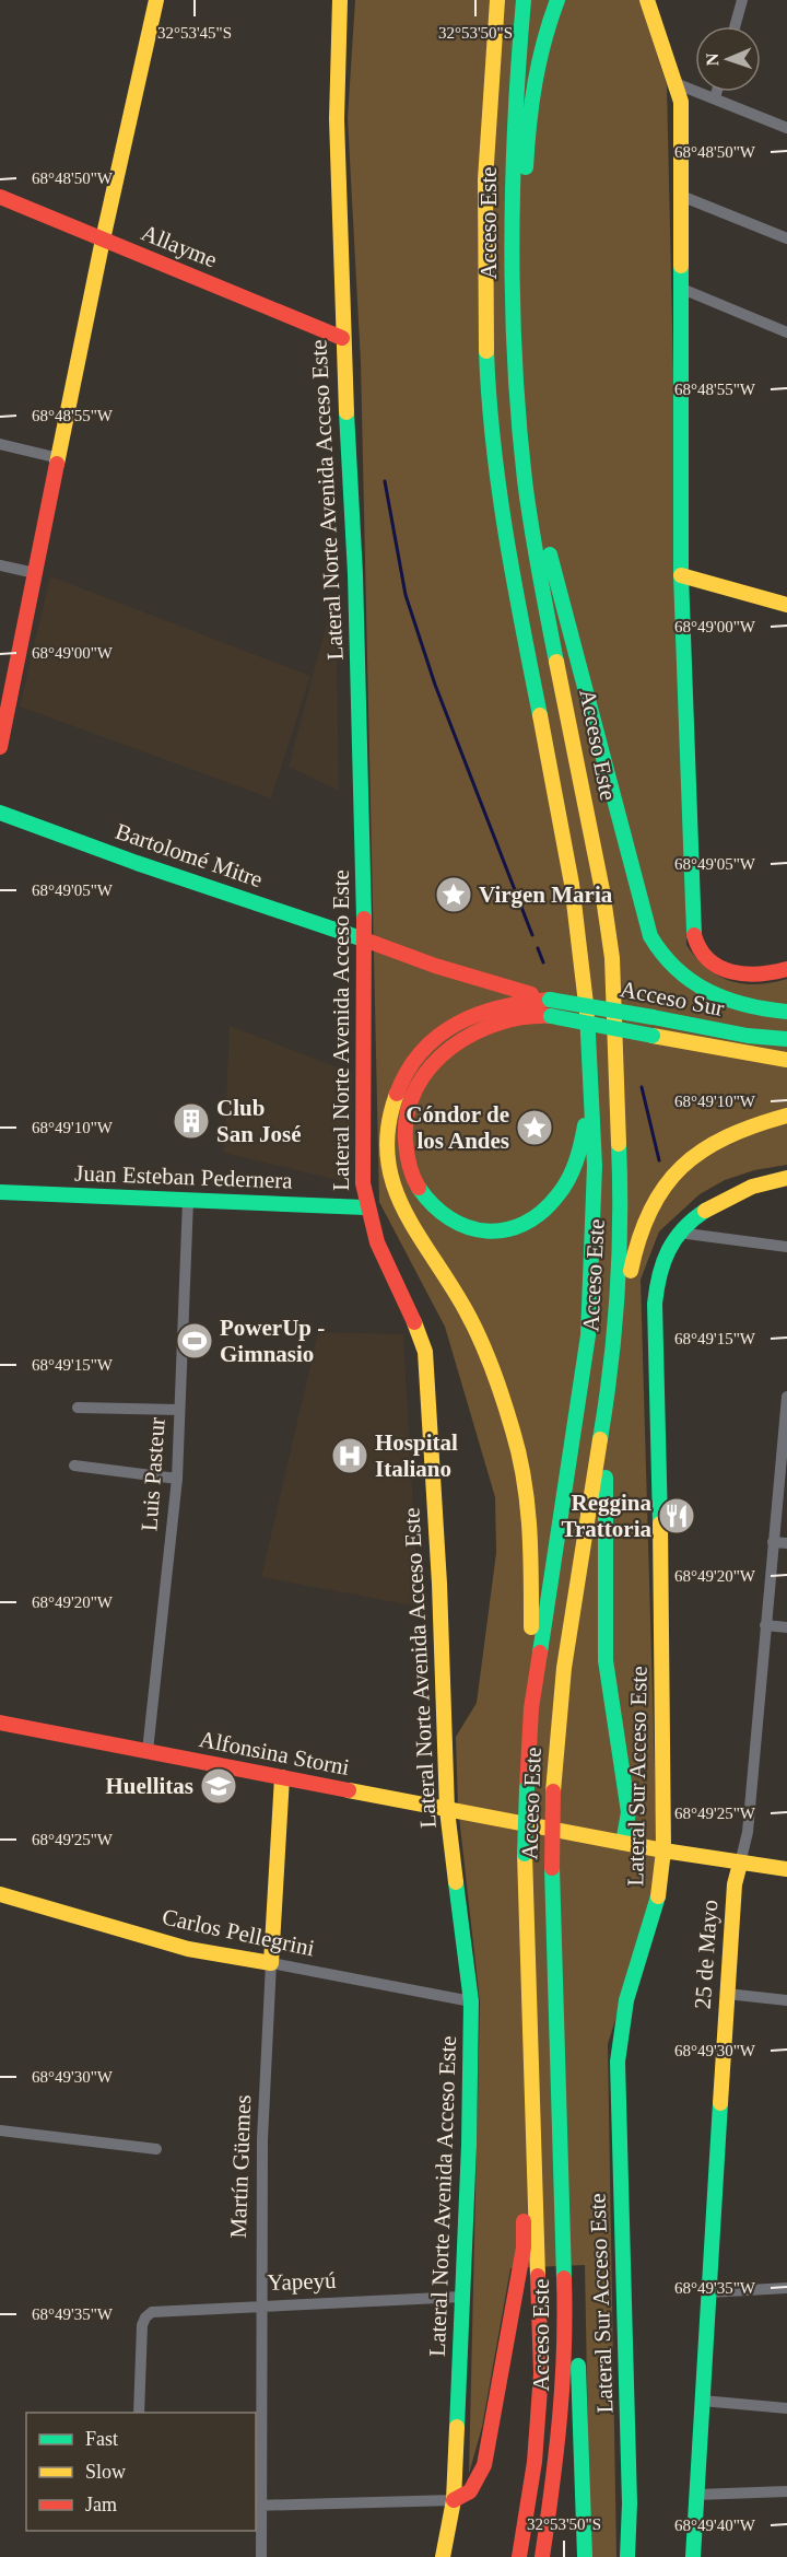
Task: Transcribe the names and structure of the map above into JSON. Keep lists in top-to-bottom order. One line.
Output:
{"streets":{"main road":["Acceso Este","Allayme","Lateral Norte Avenida Acceso Este","Bartolomé Mitre","Acceso Sur","Juan Esteban Pedernera","Alfonsina Storni","Lateral Sur Acceso Este","Carlos Pellegrini","25 de Mayo","Martín Güemes"],"street":["Luis Pasteur","Yapeyú"]},"crossings":[["Acceso Este","Acceso Sur"],["Allayme","Lateral Norte Avenida Acceso Este"],["Lateral Norte Avenida Acceso Este","Bartolomé Mitre"],["Lateral Norte Avenida Acceso Este","Juan Esteban Pedernera"],["Lateral Norte Avenida Acceso Este","Alfonsina Storni"],["Lateral Norte Avenida Acceso Este","Carlos Pellegrini"],["Lateral Norte Avenida Acceso Este","Yapeyú"],["Bartolomé Mitre","Acceso Sur"],["Juan Esteban Pedernera","Luis Pasteur"],["Luis Pasteur","Alfonsina Storni"],["Alfonsina Storni","Lateral Sur Acceso Este"],["Alfonsina Storni","25 de Mayo"],["Alfonsina Storni","Martín Güemes"],["Carlos Pellegrini","Martín Güemes"],["Martín Güemes","Yapeyú"]],"places":{"place":["Virgen Maria","Cóndor de los Andes"],"building":["Club San José"],"sports":["PowerUp - Gimnasio"],"hospital":["Hospital Italiano"],"restaurant":["Reggina Trattoria"],"school or university":["Huellitas"]},"legend":["Fast","Slow","Jam"],"north":"left","coordinates":["32°53'45\"S","32°53'50\"S","68°48'50\"W","68°48'55\"W","68°49'00\"W","68°49'05\"W","68°49'10\"W","68°49'15\"W","68°49'20\"W","68°49'25\"W","68°49'30\"W","68°49'35\"W","68°49'40\"W"]}
